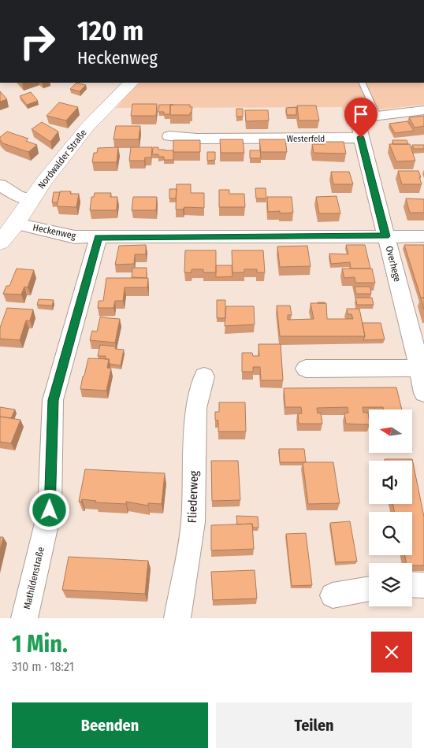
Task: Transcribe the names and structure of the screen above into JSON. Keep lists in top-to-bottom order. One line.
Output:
{"streets":{"street":["Westerfeld","Nordwalder Straße","Heckenweg","Overhege","Fliederweg","Mathildenstraße"]},"crossings":[["Westerfeld","Overhege"],["Nordwalder Straße","Heckenweg"],["Heckenweg","Overhege"],["Heckenweg","Mathildenstraße"]],"north":"left","page":{"turn":["120 m","Heckenweg"],"heading":["1 Min.","310 m · 18:21"],"buttons":["Beenden","Teilen"]}}
